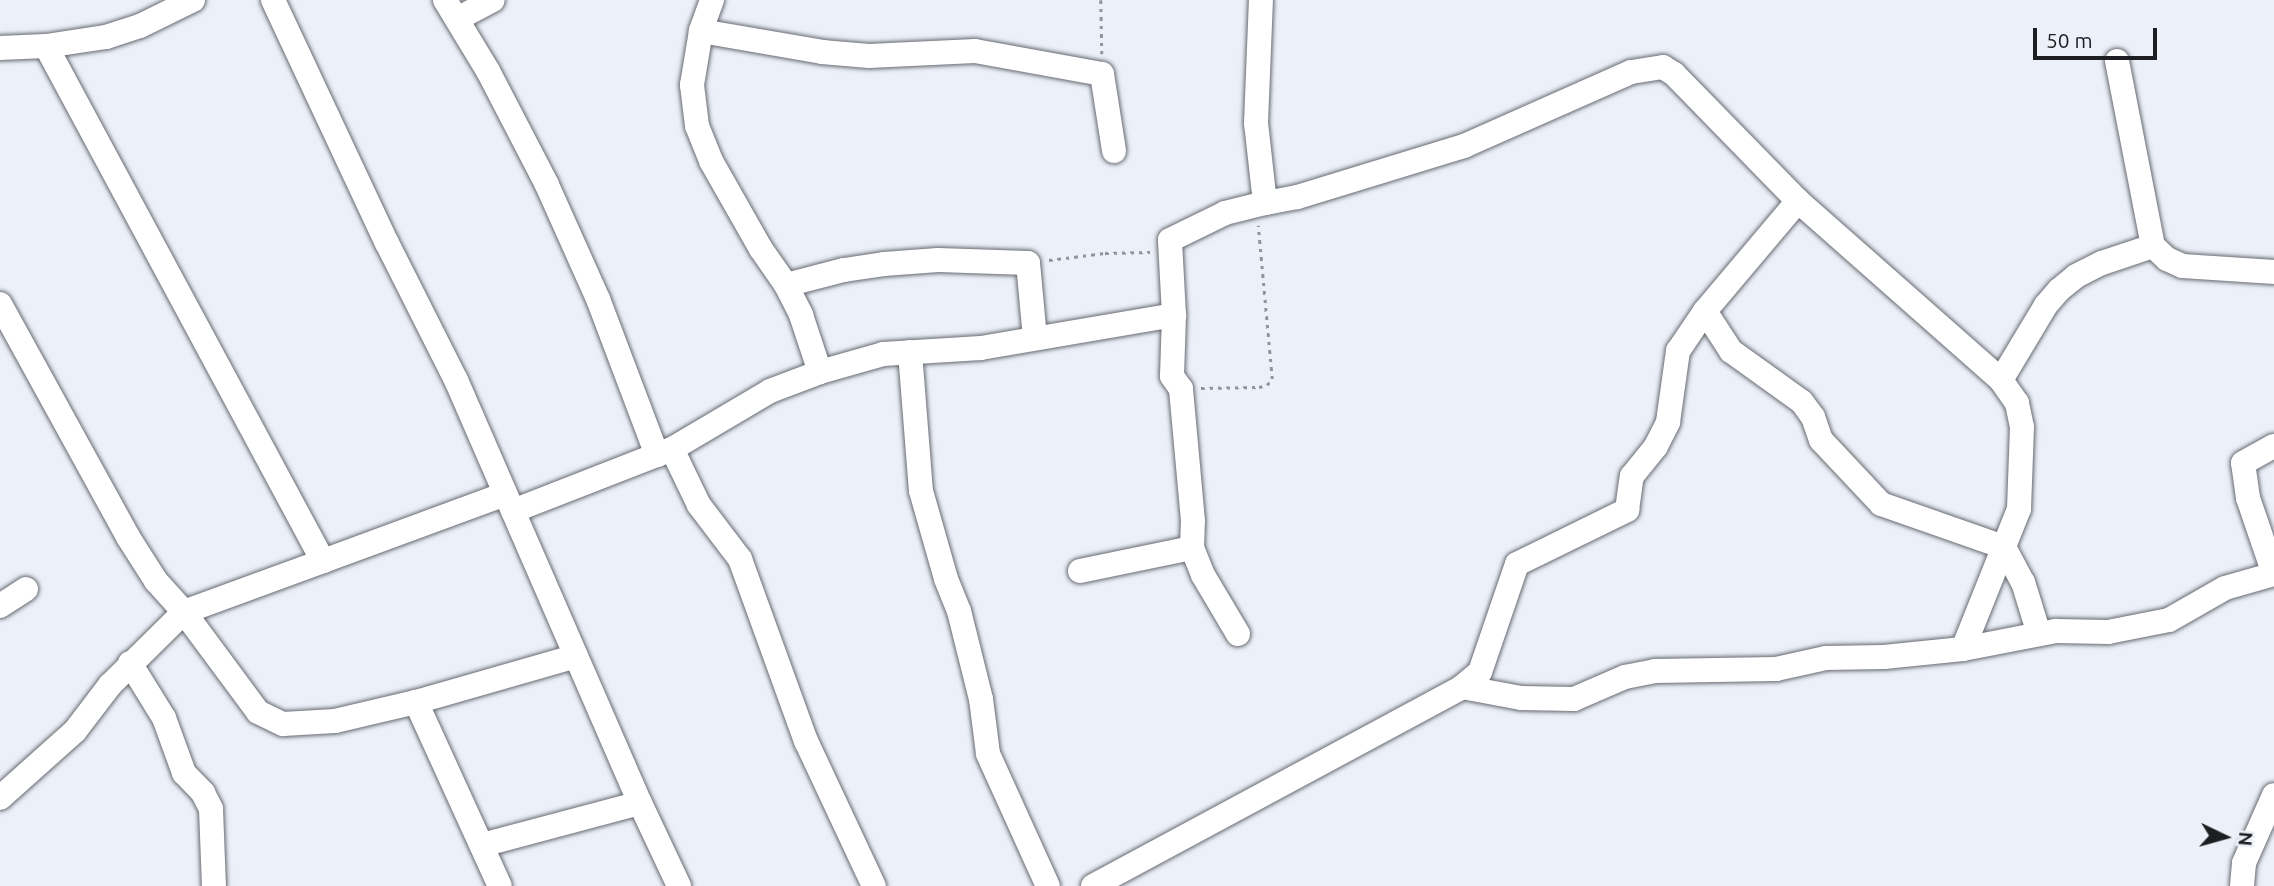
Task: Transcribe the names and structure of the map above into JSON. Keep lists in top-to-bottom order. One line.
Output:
{"scale_bar":"50 m","north":"right"}
